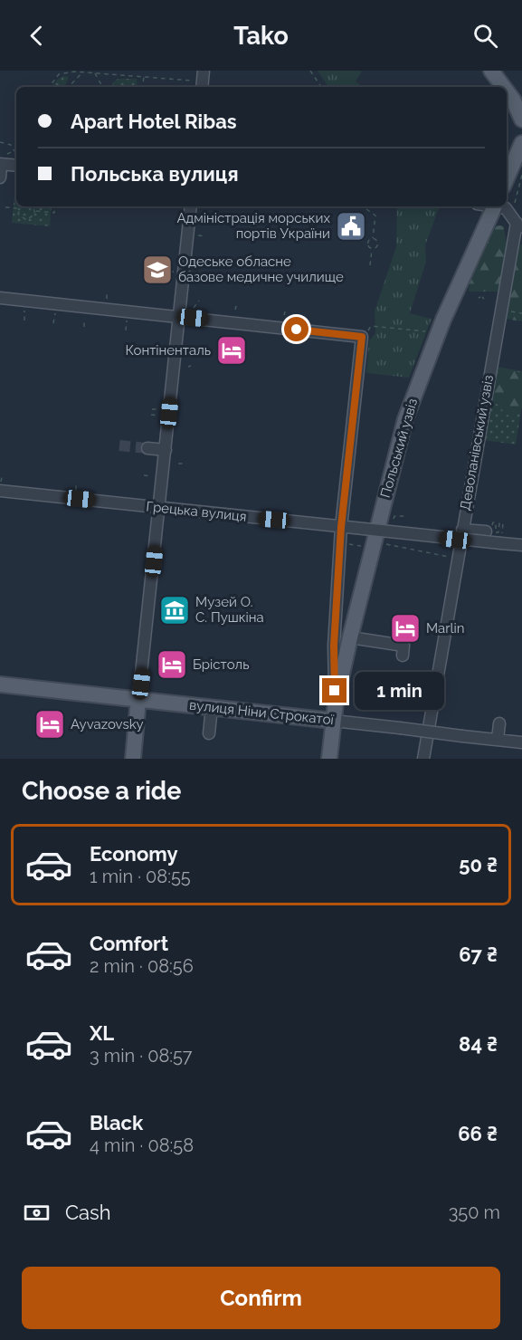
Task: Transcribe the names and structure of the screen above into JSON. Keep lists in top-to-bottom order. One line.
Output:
{"streets":{"main road":["Польський узвіз","вулиця Ніни Строкатої"],"street":["Деволанівський узвіз","Грецька вулиця"]},"crossings":[["Польський узвіз","вулиця Ніни Строкатої"]],"places":{"public building":["Адміністрація морських портів України"],"school or university":["Одеське обласне базове медичне училище"],"hotel":["Контіненталь","Marlin","Брістоль","Ayvazovsky"],"museum":["Музей О. С. Пушкіна"]},"page":{"header":"Tako","banner":["Apart Hotel Ribas","Польська вулиця"],"bubble":"1 min","heading":"Choose a ride","list":[{"name":"Economy","note":"1 min · 08:55","value":"50 ₴"},{"name":"Comfort","note":"2 min · 08:56","value":"67 ₴"},{"name":"XL","note":"3 min · 08:57","value":"84 ₴"},{"name":"Black","note":"4 min · 08:58","value":"66 ₴"}],"pay":["Cash","350 m"],"buttons":"Confirm"}}
